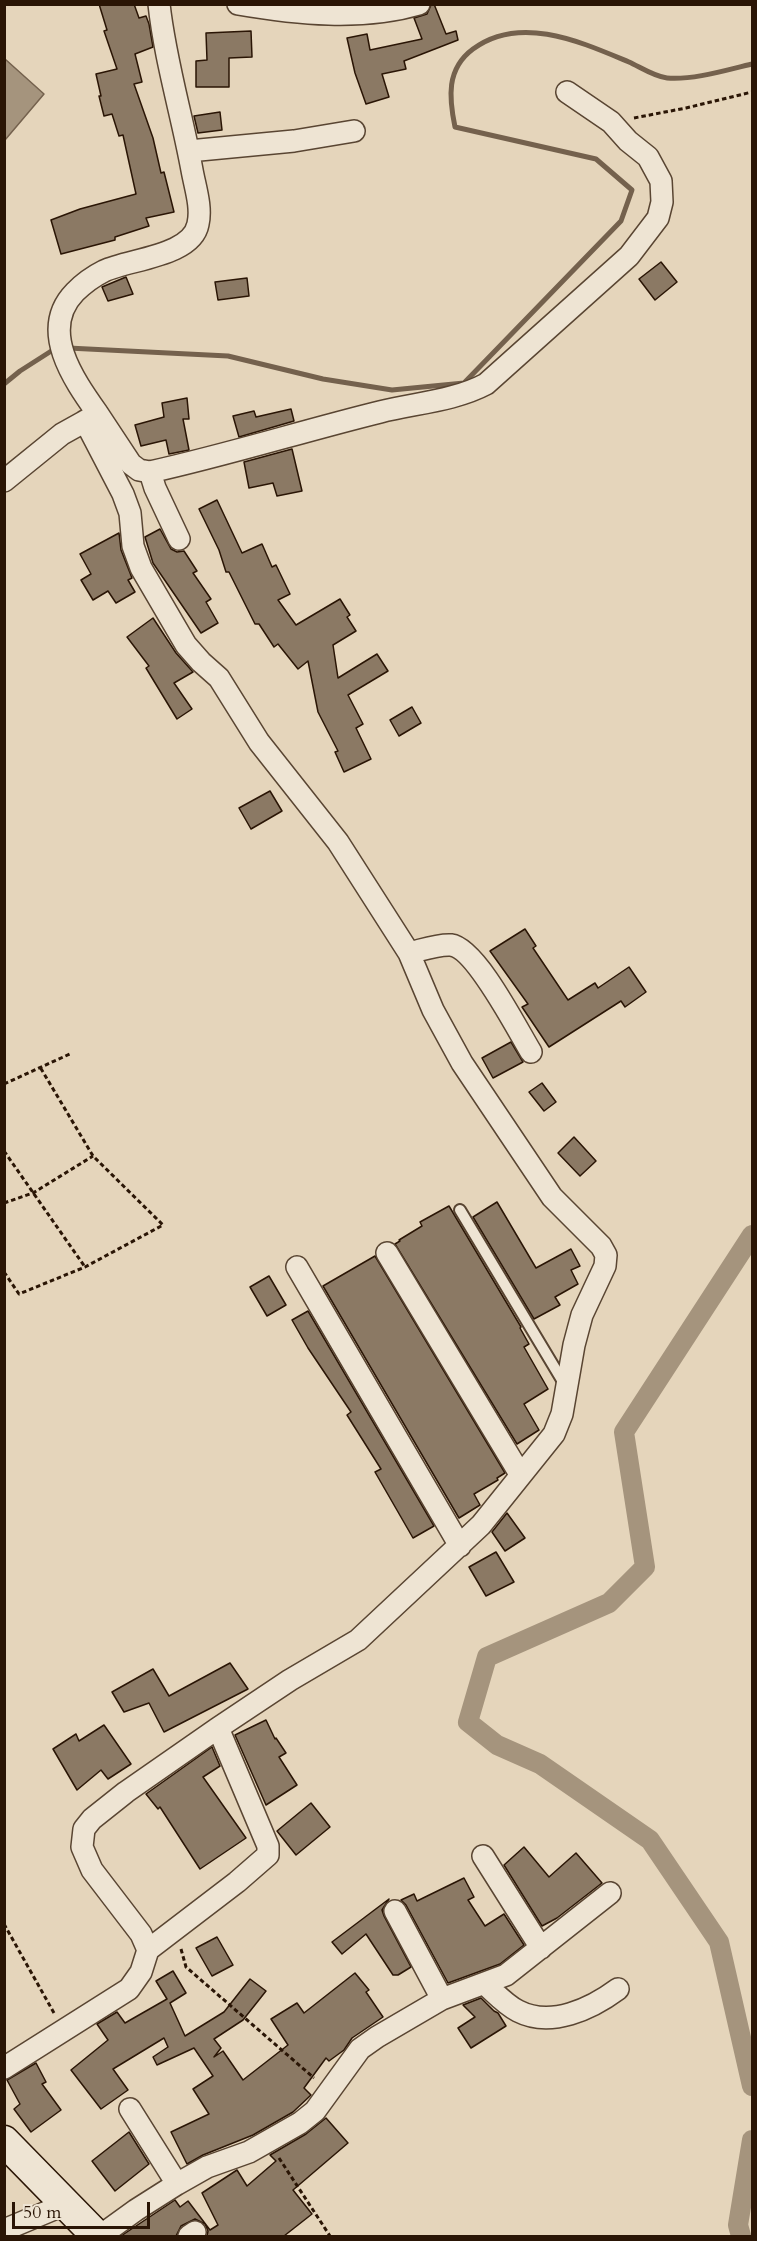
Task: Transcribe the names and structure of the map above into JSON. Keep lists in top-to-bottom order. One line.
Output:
{"scale_bar":"50 m"}
